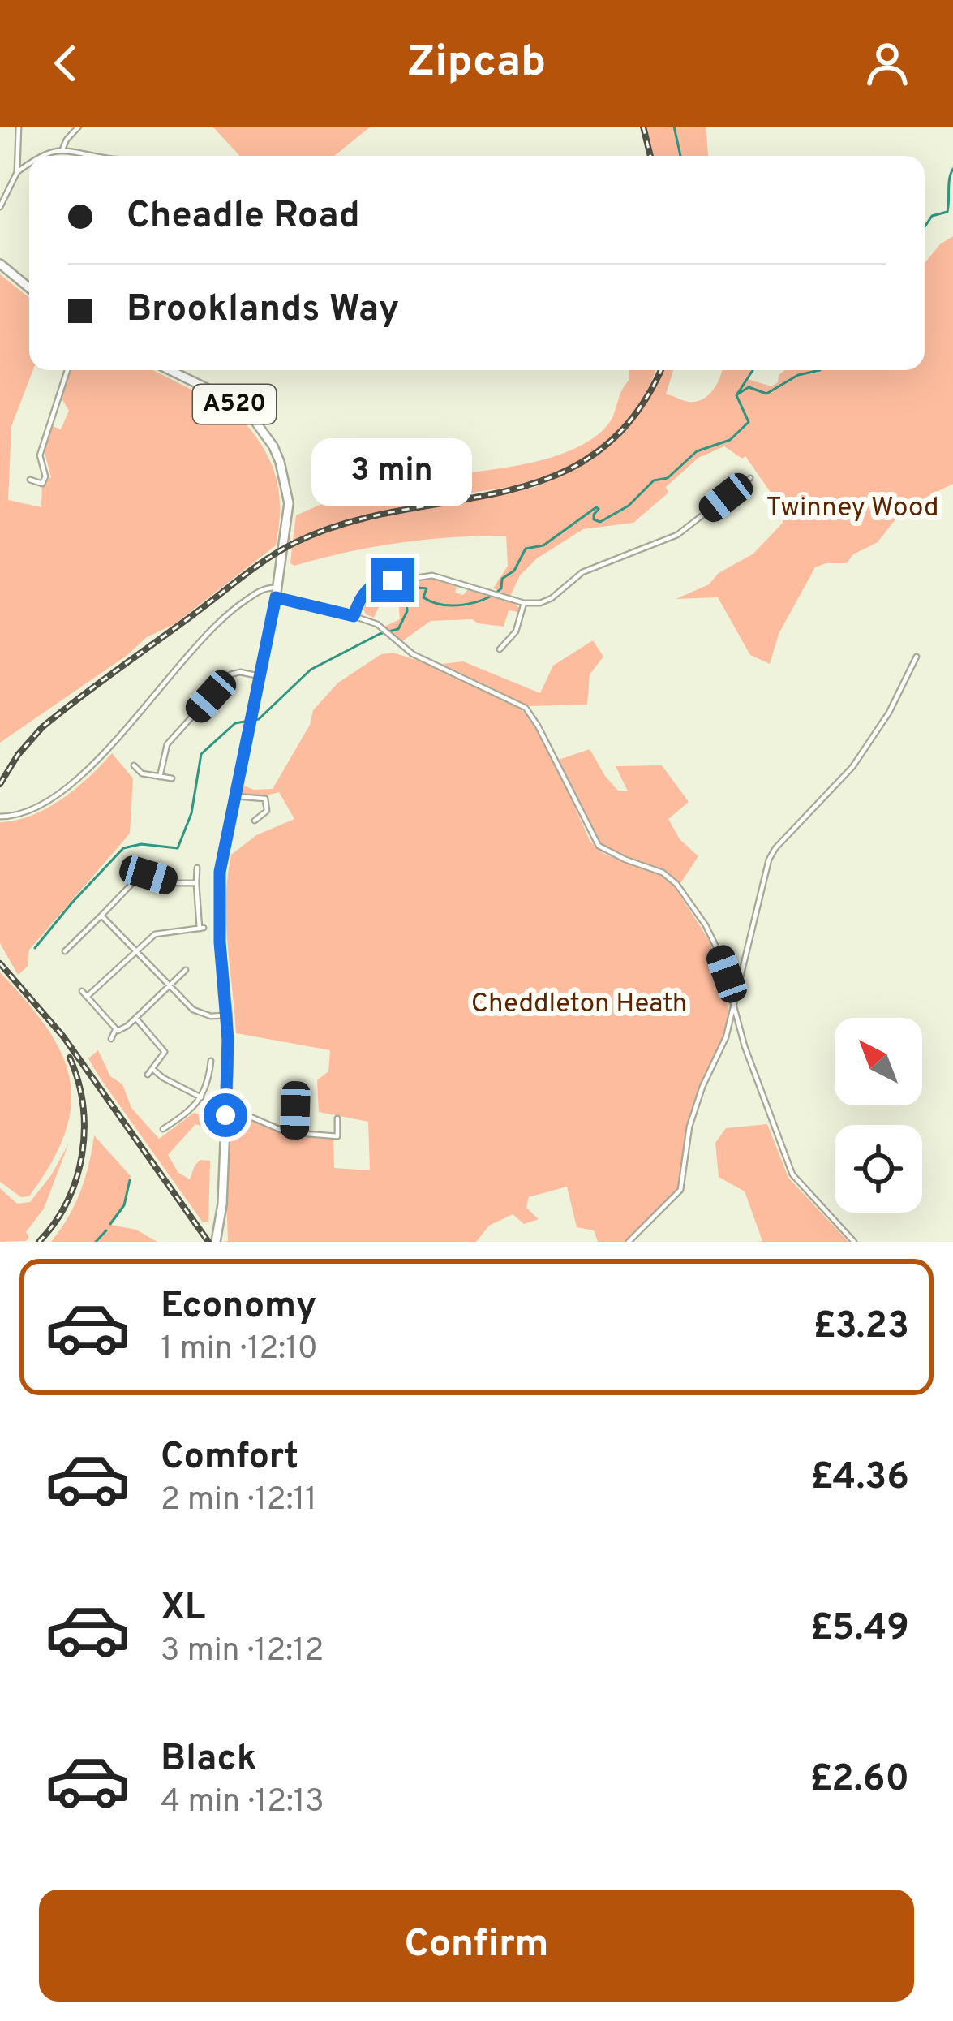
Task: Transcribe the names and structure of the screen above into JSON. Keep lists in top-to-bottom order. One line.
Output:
{"streets":{"highway":["A520"]},"parks":["Twinney Wood","Cheddleton Heath"],"north":"top left","page":{"header":"Zipcab","banner":["Cheadle Road","Brooklands Way"],"bubble":"3 min","list":[{"name":"Economy","note":"1 min · 12:10","value":"£3.23"},{"name":"Comfort","note":"2 min · 12:11","value":"£4.36"},{"name":"XL","note":"3 min · 12:12","value":"£5.49"},{"name":"Black","note":"4 min · 12:13","value":"£2.60"}],"buttons":"Confirm"}}
